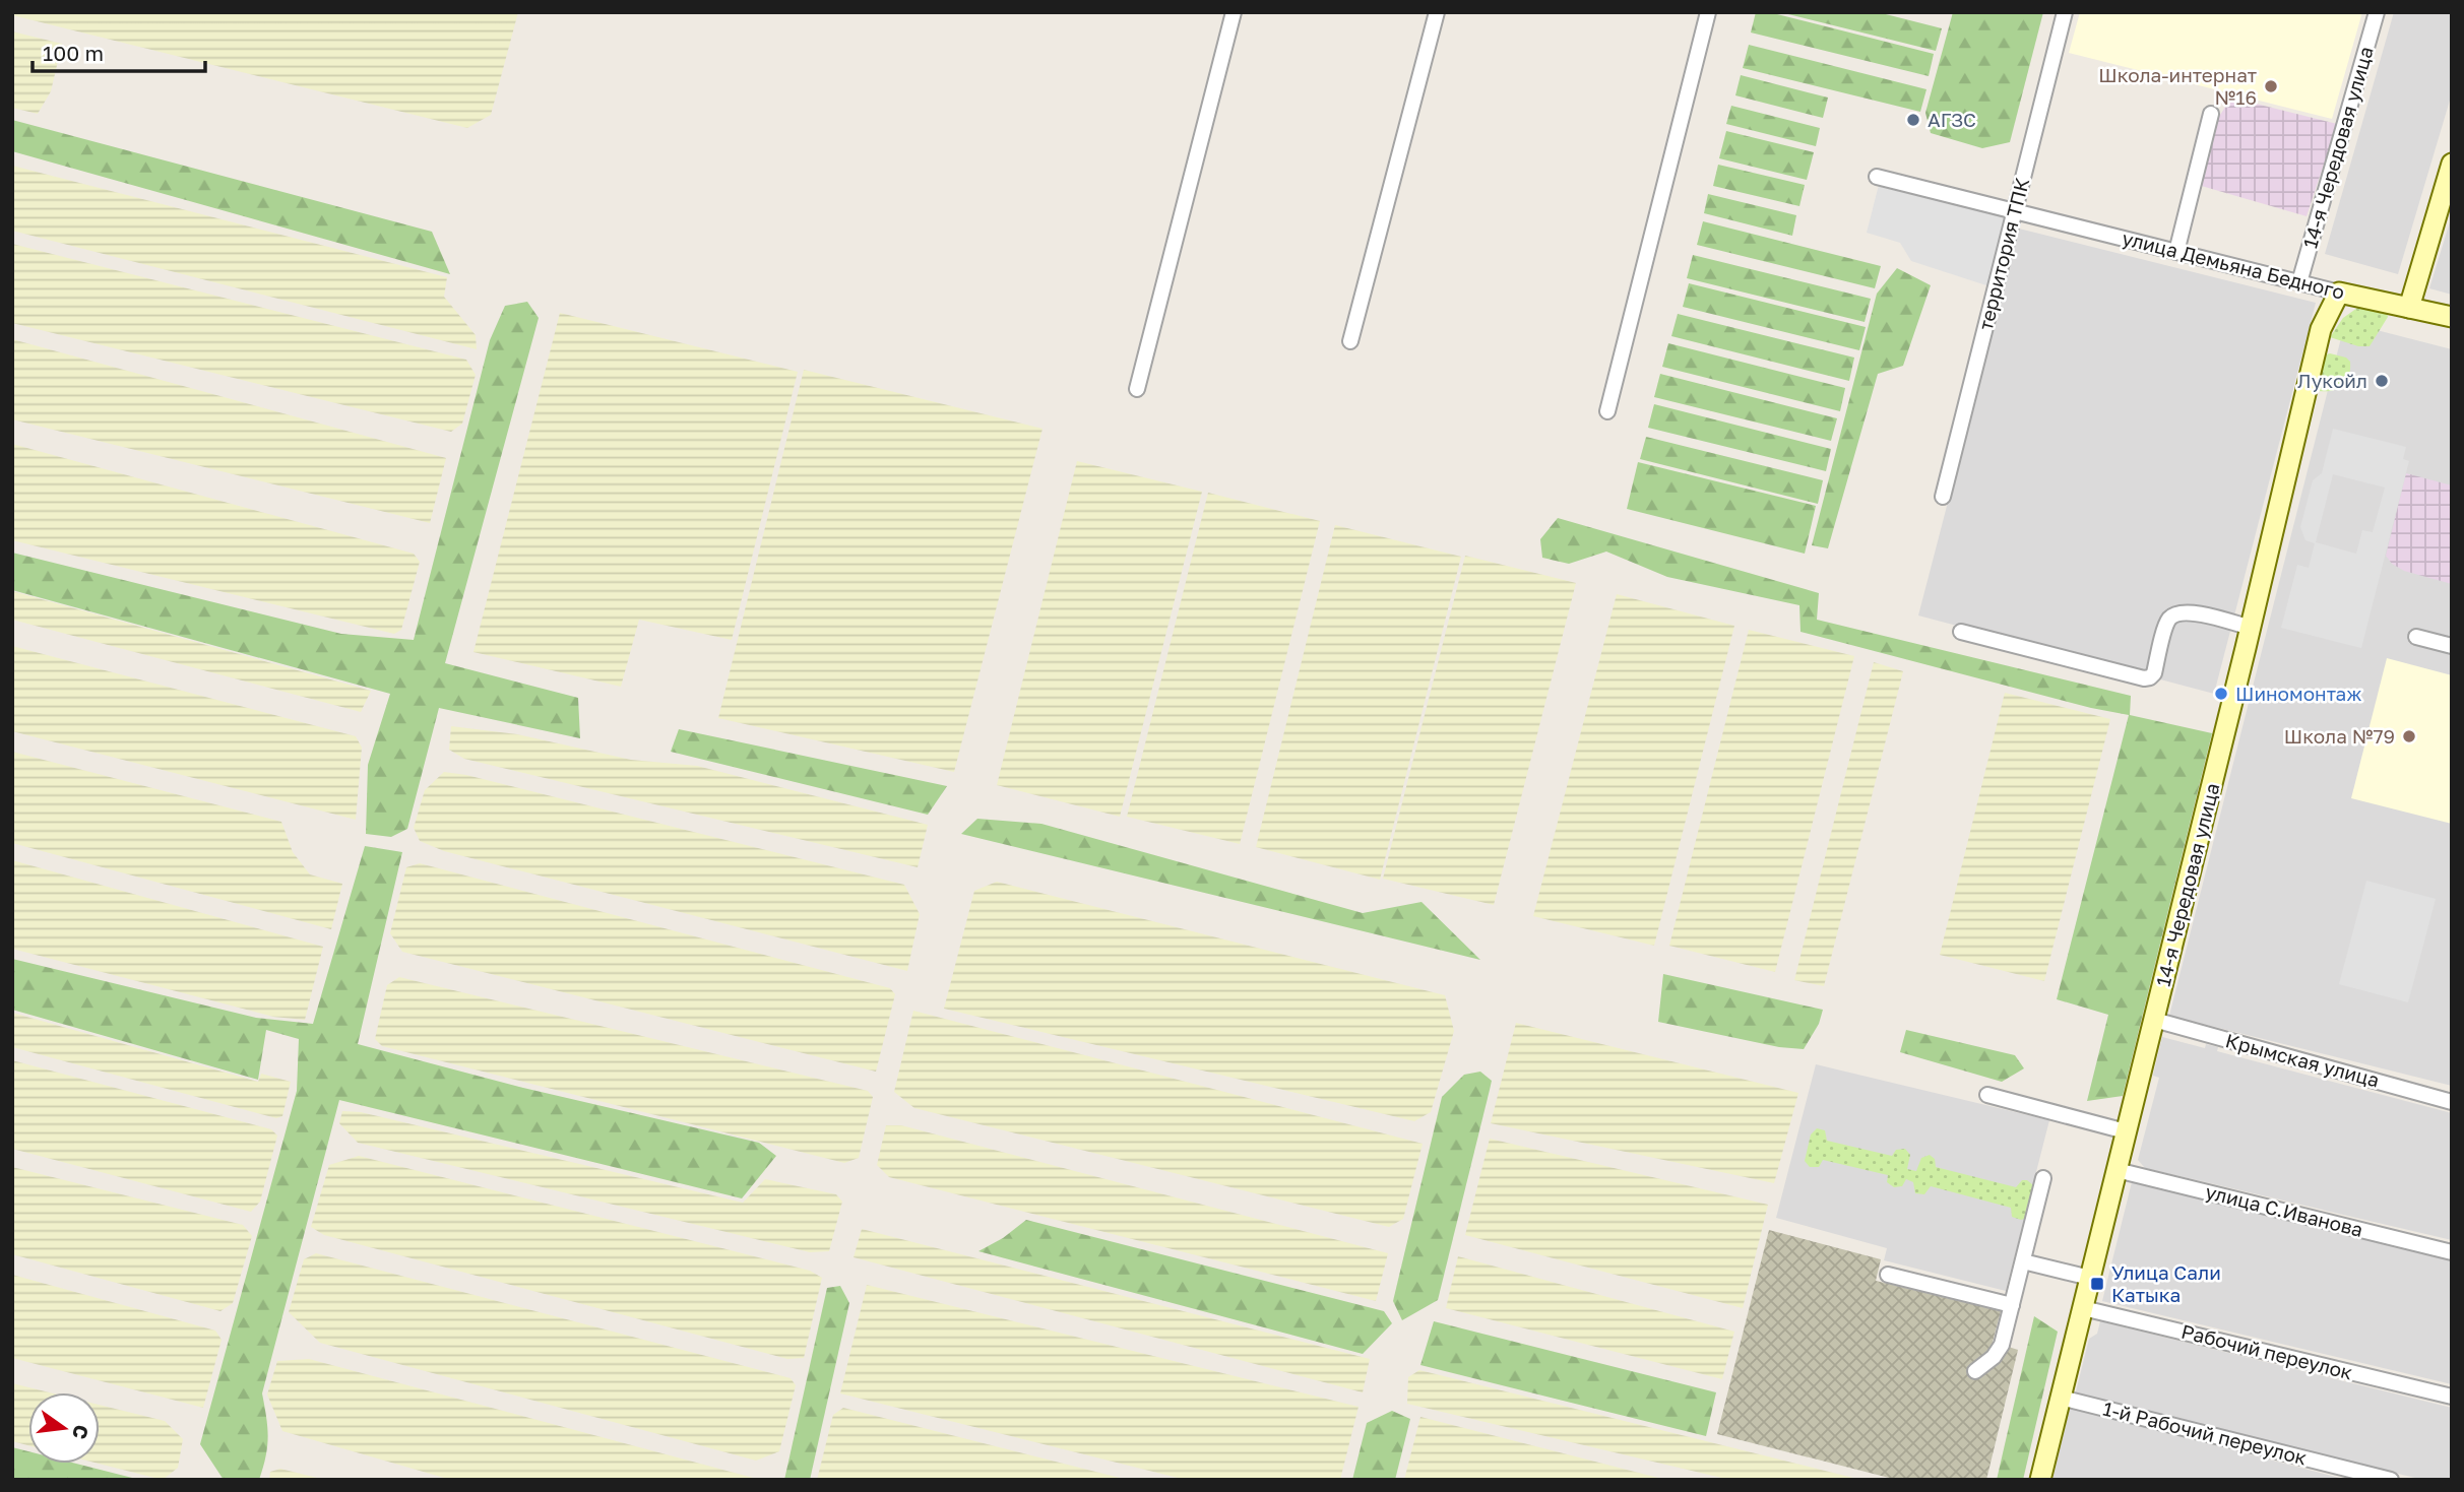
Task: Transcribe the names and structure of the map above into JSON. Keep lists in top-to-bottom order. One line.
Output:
{"streets":{"main road":["14-я Чередовая улица","улица Демьяна Бедного"],"street":["территория ТПК","Крымская улица","улица С.Иванова","Рабочий переулок","1-й Рабочий переулок"]},"crossings":[["14-я Чередовая улица","улица Демьяна Бедного"],["14-я Чередовая улица","Крымская улица"],["14-я Чередовая улица","улица С.Иванова"],["14-я Чередовая улица","Рабочий переулок"],["14-я Чередовая улица","1-й Рабочий переулок"],["территория ТПК","улица Демьяна Бедного"]],"places":{"other":["Школа-интернат №16","АГЗС","Лукойл","Шиномонтаж","Школа №79"],"transit":["Улица Сали Катыка"]},"scale_bar":"100 m","north":"right"}
